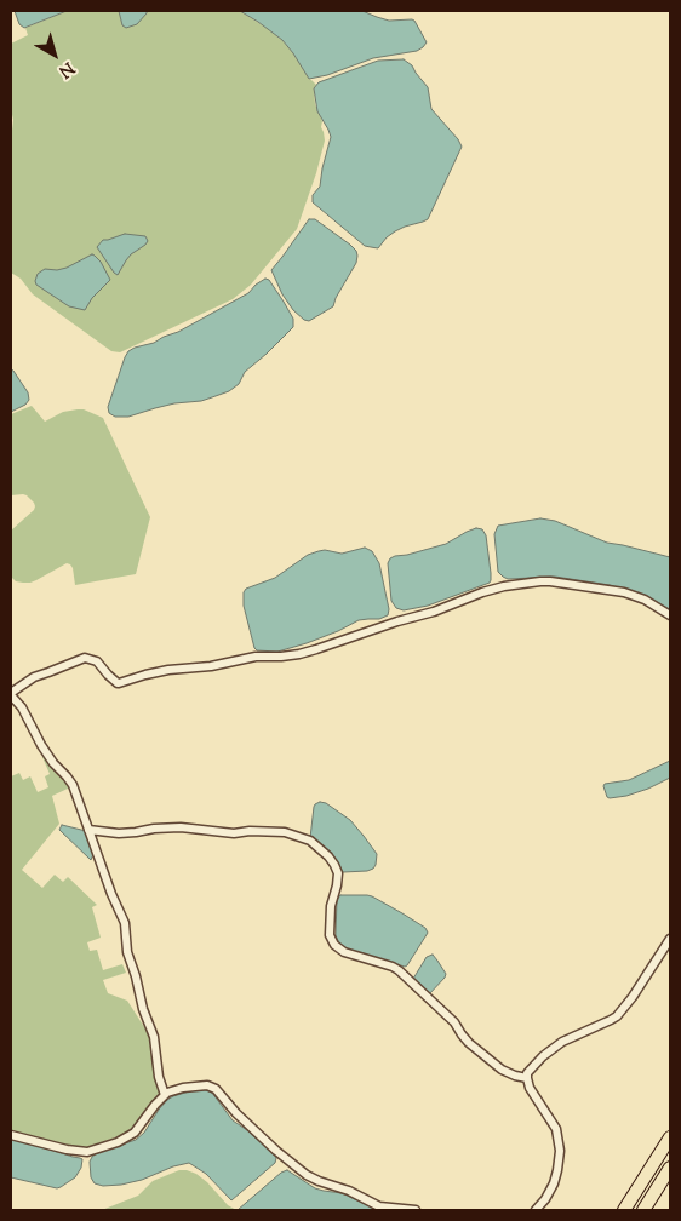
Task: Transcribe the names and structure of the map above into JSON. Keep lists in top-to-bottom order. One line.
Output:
{"north":"bottom right"}
